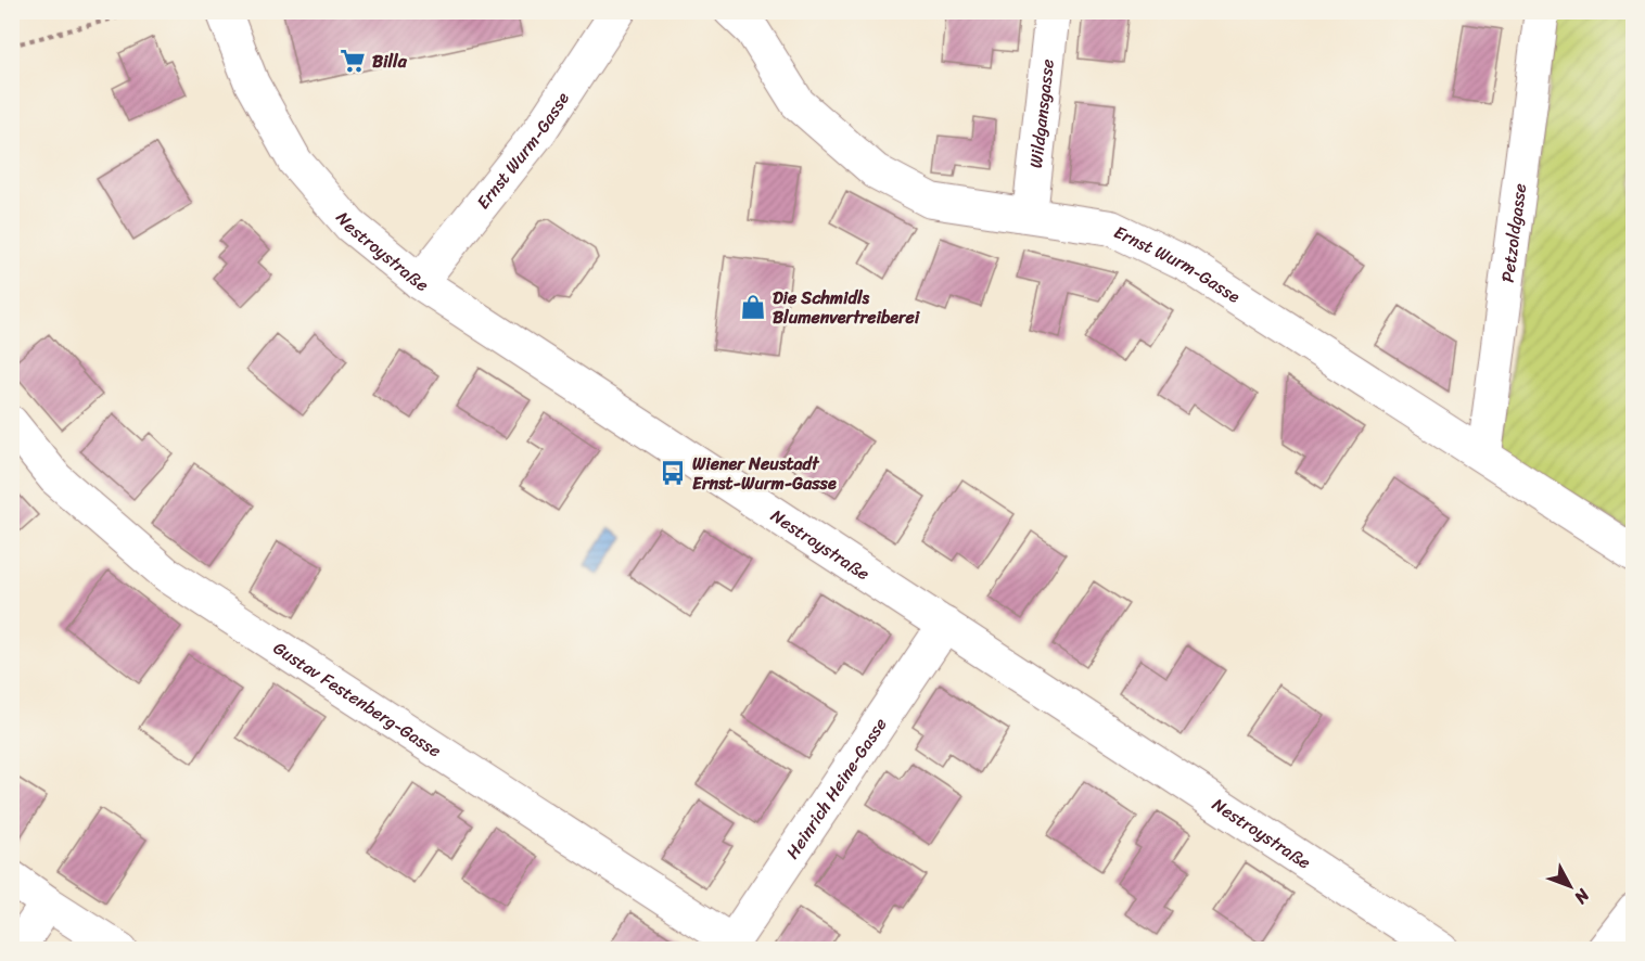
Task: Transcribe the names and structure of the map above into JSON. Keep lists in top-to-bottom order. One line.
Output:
{"streets":{"street":["Wildgansgasse","Ernst Wurm-Gasse","Petzoldgasse","Nestroystraße","Gustav Festenberg-Gasse","Heinrich Heine-Gasse"]},"crossings":[["Wildgansgasse","Ernst Wurm-Gasse"],["Ernst Wurm-Gasse","Petzoldgasse"],["Ernst Wurm-Gasse","Nestroystraße"],["Nestroystraße","Heinrich Heine-Gasse"],["Gustav Festenberg-Gasse","Heinrich Heine-Gasse"]],"places":{"supermarket":["Billa"],"shop":["Die Schmidls Blumenvertreiberei"],"bus stop":["Wiener Neustadt Ernst-Wurm-Gasse"]},"north":"bottom right"}
